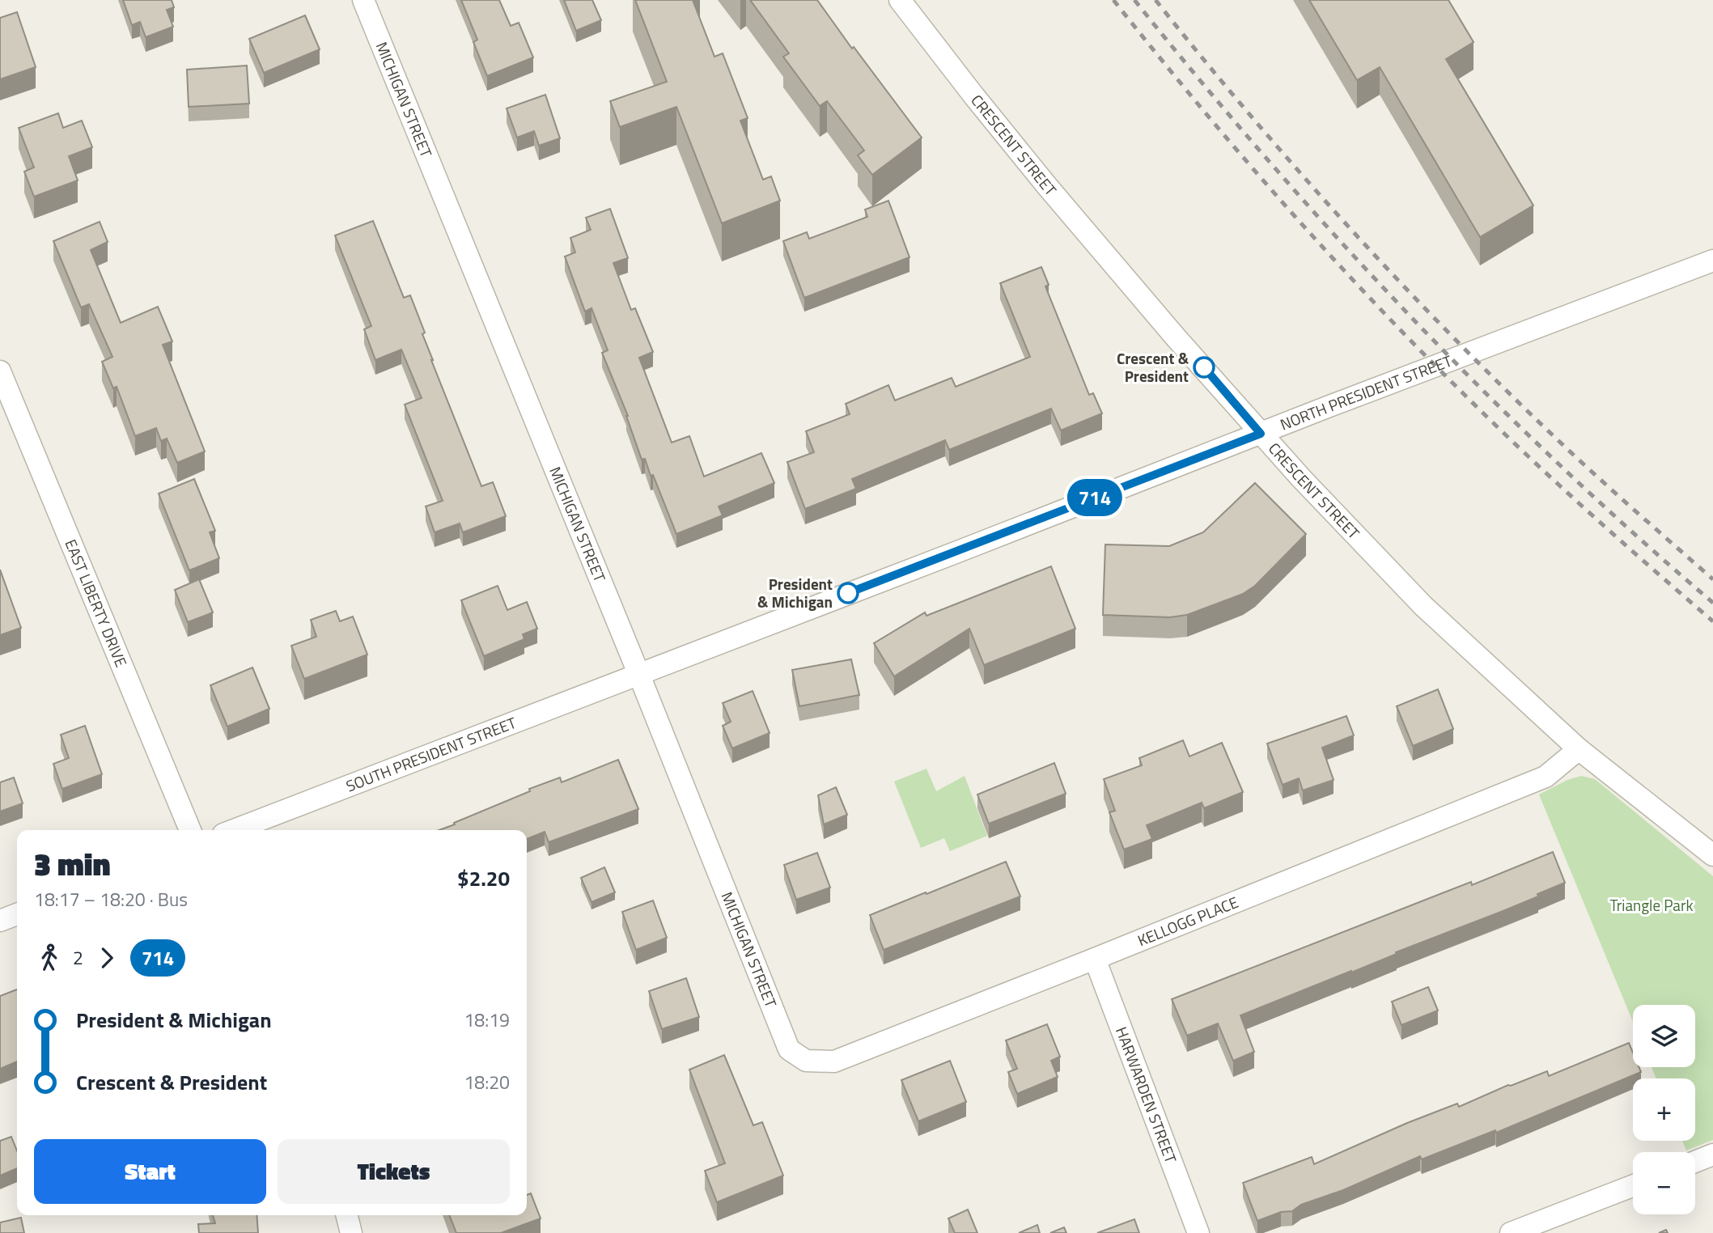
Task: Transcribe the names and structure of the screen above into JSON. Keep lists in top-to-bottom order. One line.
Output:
{"streets":{"street":["MICHIGAN STREET","CRESCENT STREET","NORTH PRESIDENT STREET","EAST LIBERTY DRIVE","SOUTH PRESIDENT STREET","KELLOGG PLACE","HARWARDEN STREET"]},"crossings":[["MICHIGAN STREET","NORTH PRESIDENT STREET"],["MICHIGAN STREET","SOUTH PRESIDENT STREET"],["MICHIGAN STREET","KELLOGG PLACE"],["CRESCENT STREET","NORTH PRESIDENT STREET"],["CRESCENT STREET","KELLOGG PLACE"],["NORTH PRESIDENT STREET","SOUTH PRESIDENT STREET"],["KELLOGG PLACE","HARWARDEN STREET"]],"parks":["Triangle Park"],"places":["Crescent & President","President & Michigan"],"lines":["bus line 714"],"page":{"on_map":"714","heading":["3 min","18:17 – 18:20 · Bus","$2.20"],"legs":["2","714"],"list":[{"name":"President & Michigan","value":"18:19"},{"name":"Crescent & President","value":"18:20"}],"map_buttons":["+","−"],"buttons":["Start","Tickets"]}}
